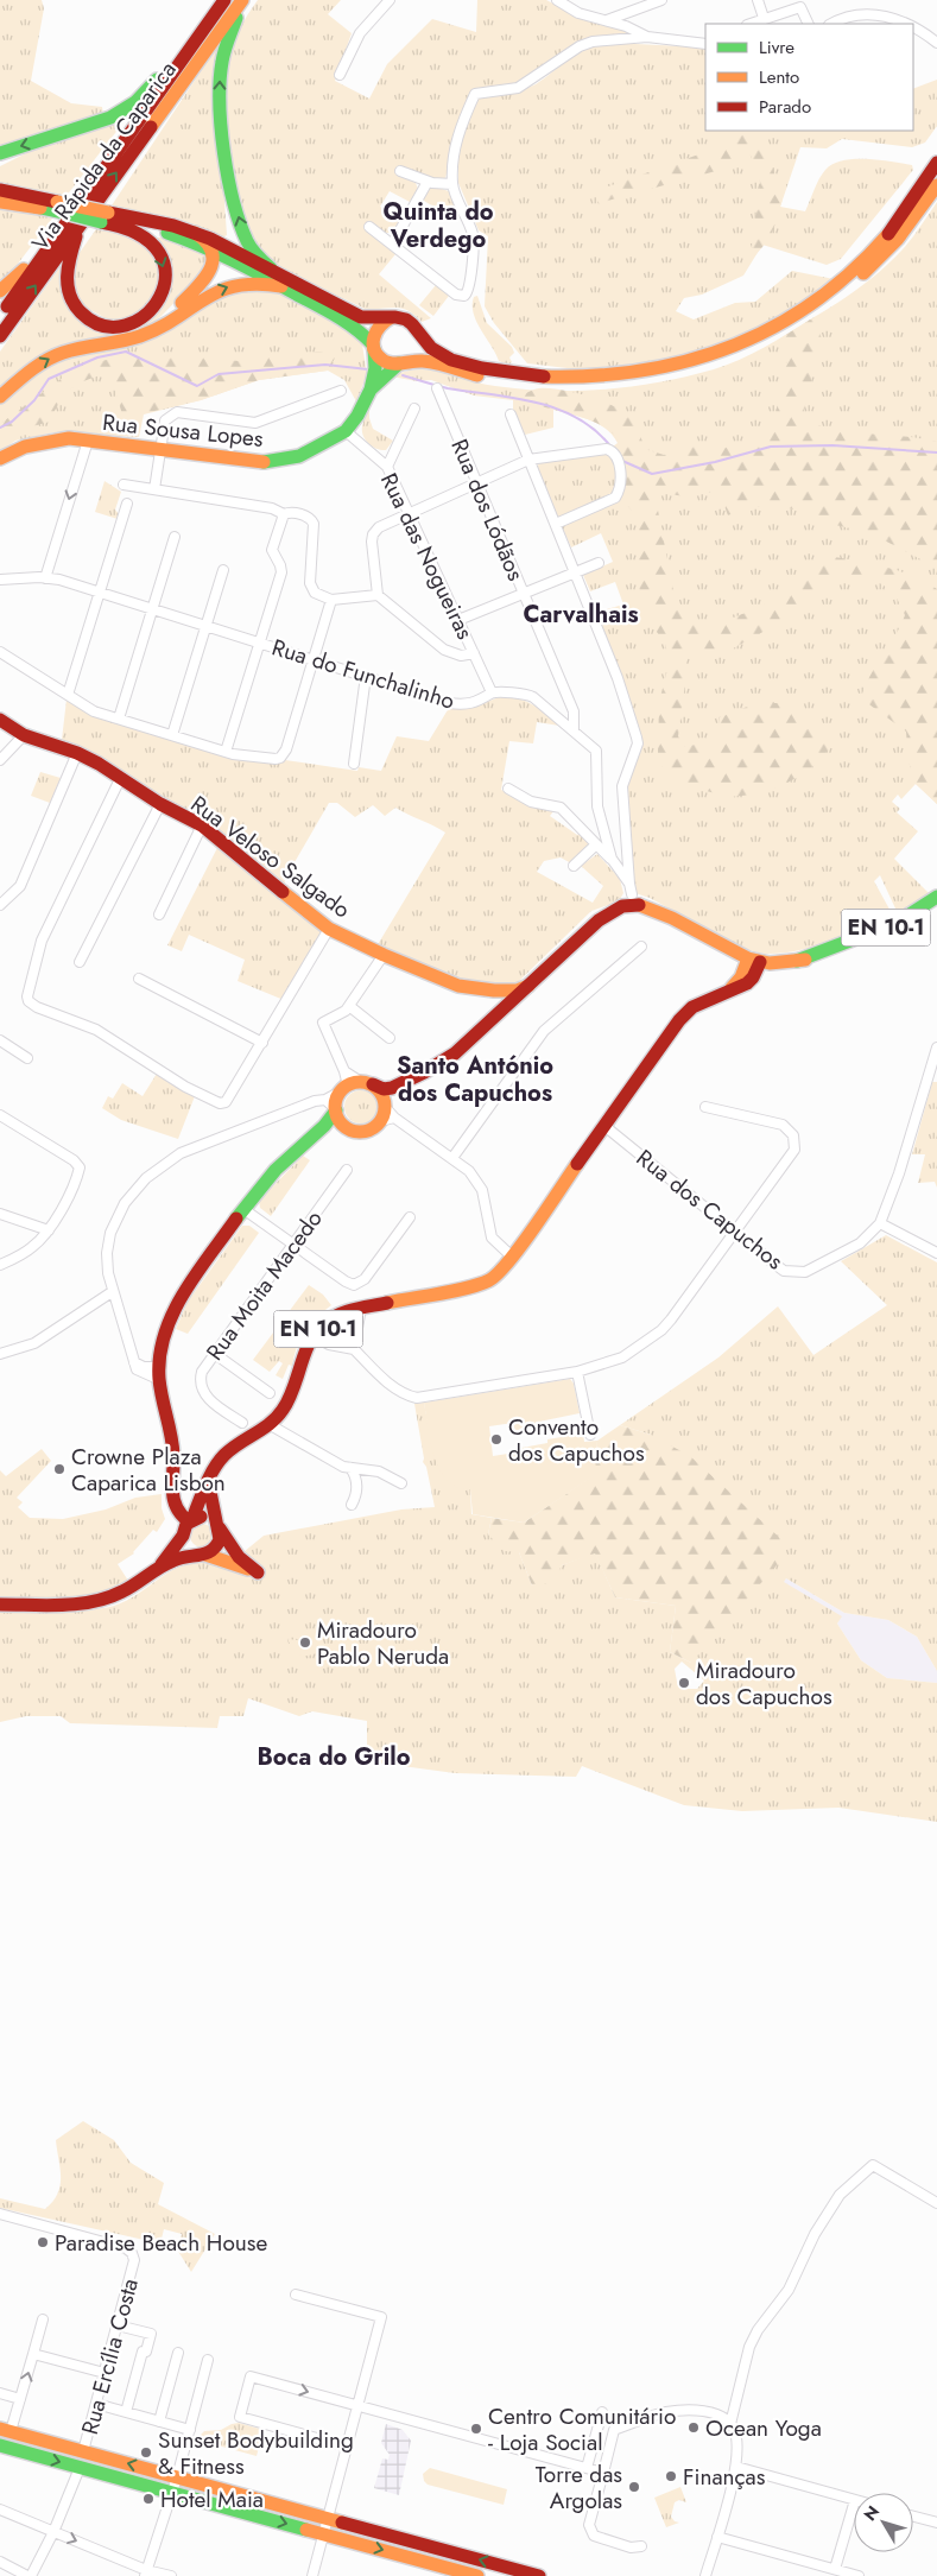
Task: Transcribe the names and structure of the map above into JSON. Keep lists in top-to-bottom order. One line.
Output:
{"streets":{"main road":["Via Rápida da Caparica","Rua Sousa Lopes","Rua Veloso Salgado","EN 10-1"],"street":["Rua dos Lódãos","Rua das Nogueiras","Rua do Funchalinho","Rua dos Capuchos","Rua Moita Macedo","Rua Ercília Costa"]},"crossings":[["Rua Sousa Lopes","Rua das Nogueiras"],["Rua dos Lódãos","Rua do Funchalinho"],["Rua das Nogueiras","Rua do Funchalinho"],["EN 10-1","Rua dos Capuchos"]],"districts":["Quinta do Verdego","Carvalhais","Santo António dos Capuchos","Boca do Grilo"],"places":["Convento dos Capuchos","Crowne Plaza Caparica Lisbon","Miradouro Pablo Neruda","Miradouro dos Capuchos","Paradise Beach House","Ocean Yoga","Centro Comunitário - Loja Social","Sunset Bodybuilding & Fitness","Finanças","Torre das Argolas","Hotel Maia"],"legend":["Livre","Lento","Parado"],"north":"top left"}
